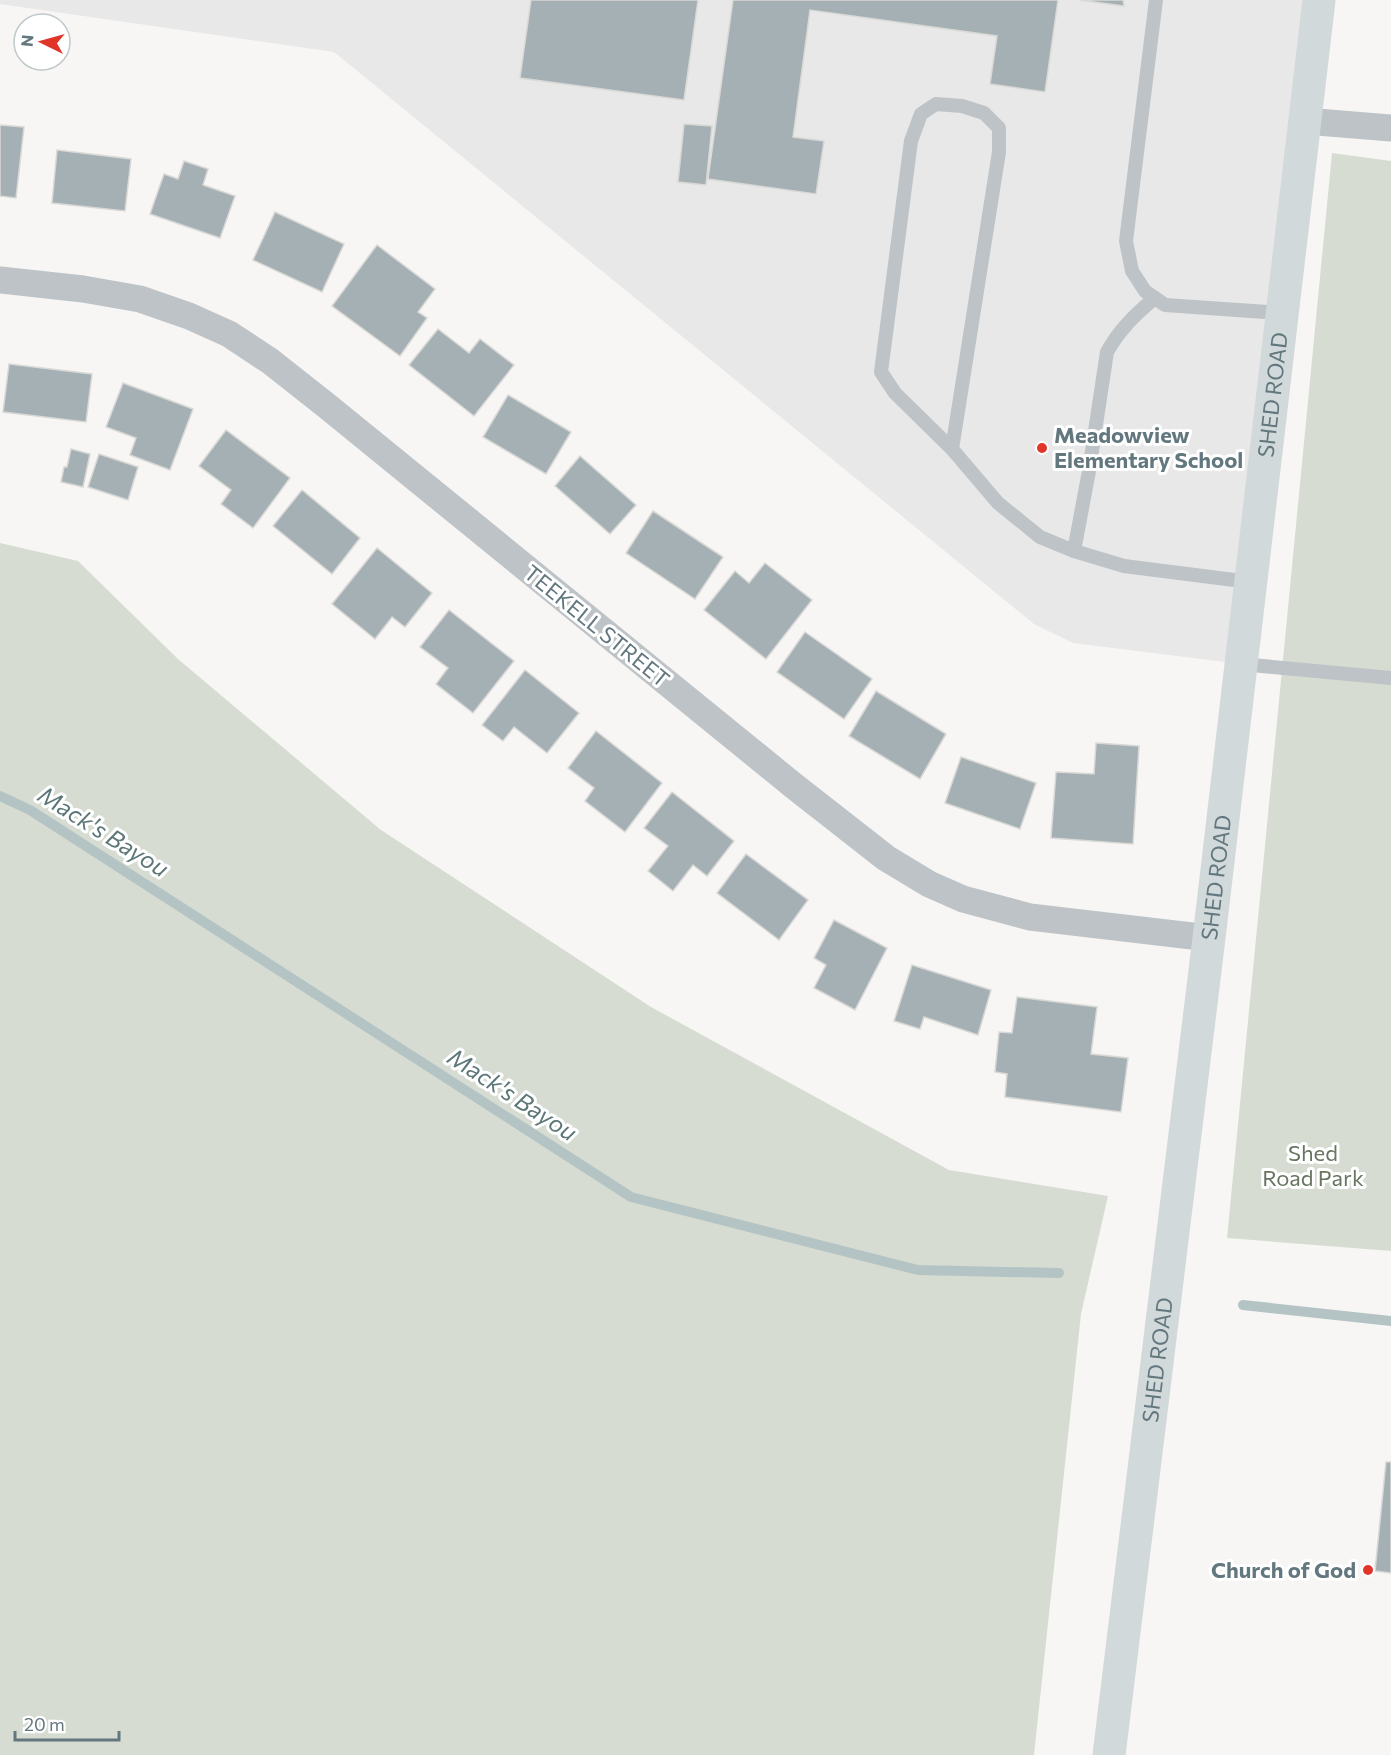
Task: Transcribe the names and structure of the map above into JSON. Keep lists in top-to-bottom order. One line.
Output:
{"streets":{"street":["SHED ROAD","TEEKELL STREET"]},"crossings":[["SHED ROAD","TEEKELL STREET"]],"water":["Mack's Bayou"],"parks":["Shed Road Park"],"places":["Meadowview Elementary School","Church of God"],"scale_bar":"20 m","north":"left"}
